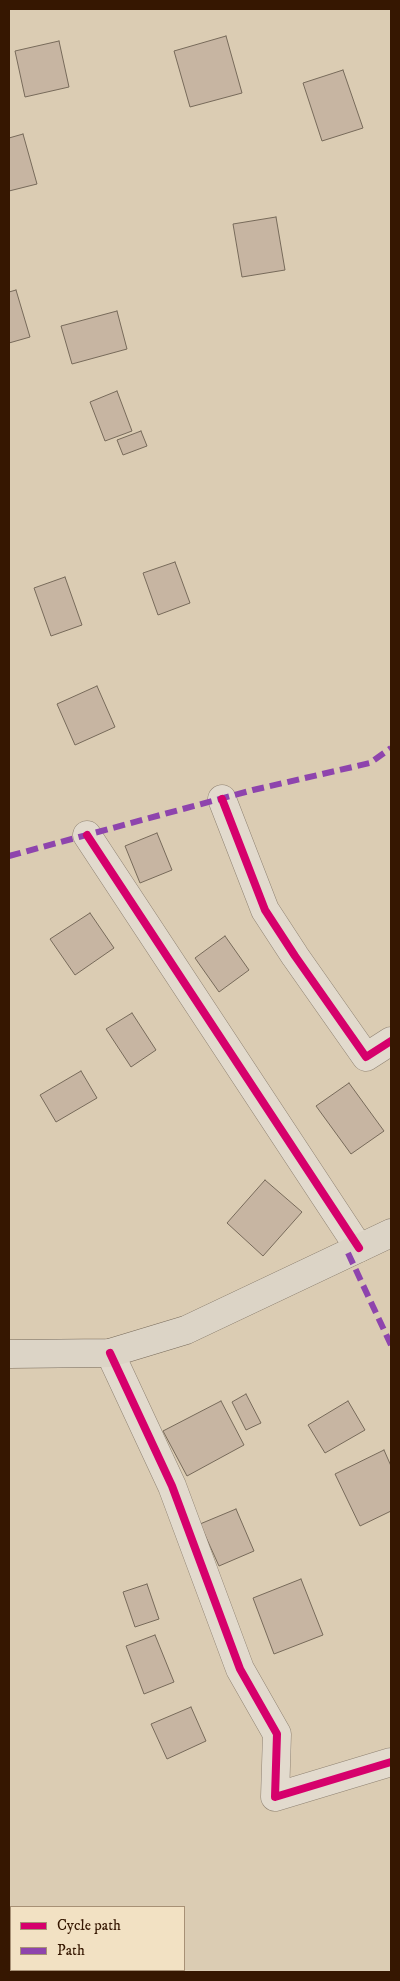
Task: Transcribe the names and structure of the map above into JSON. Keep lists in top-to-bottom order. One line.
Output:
{"legend":["Cycle path","Path"]}
